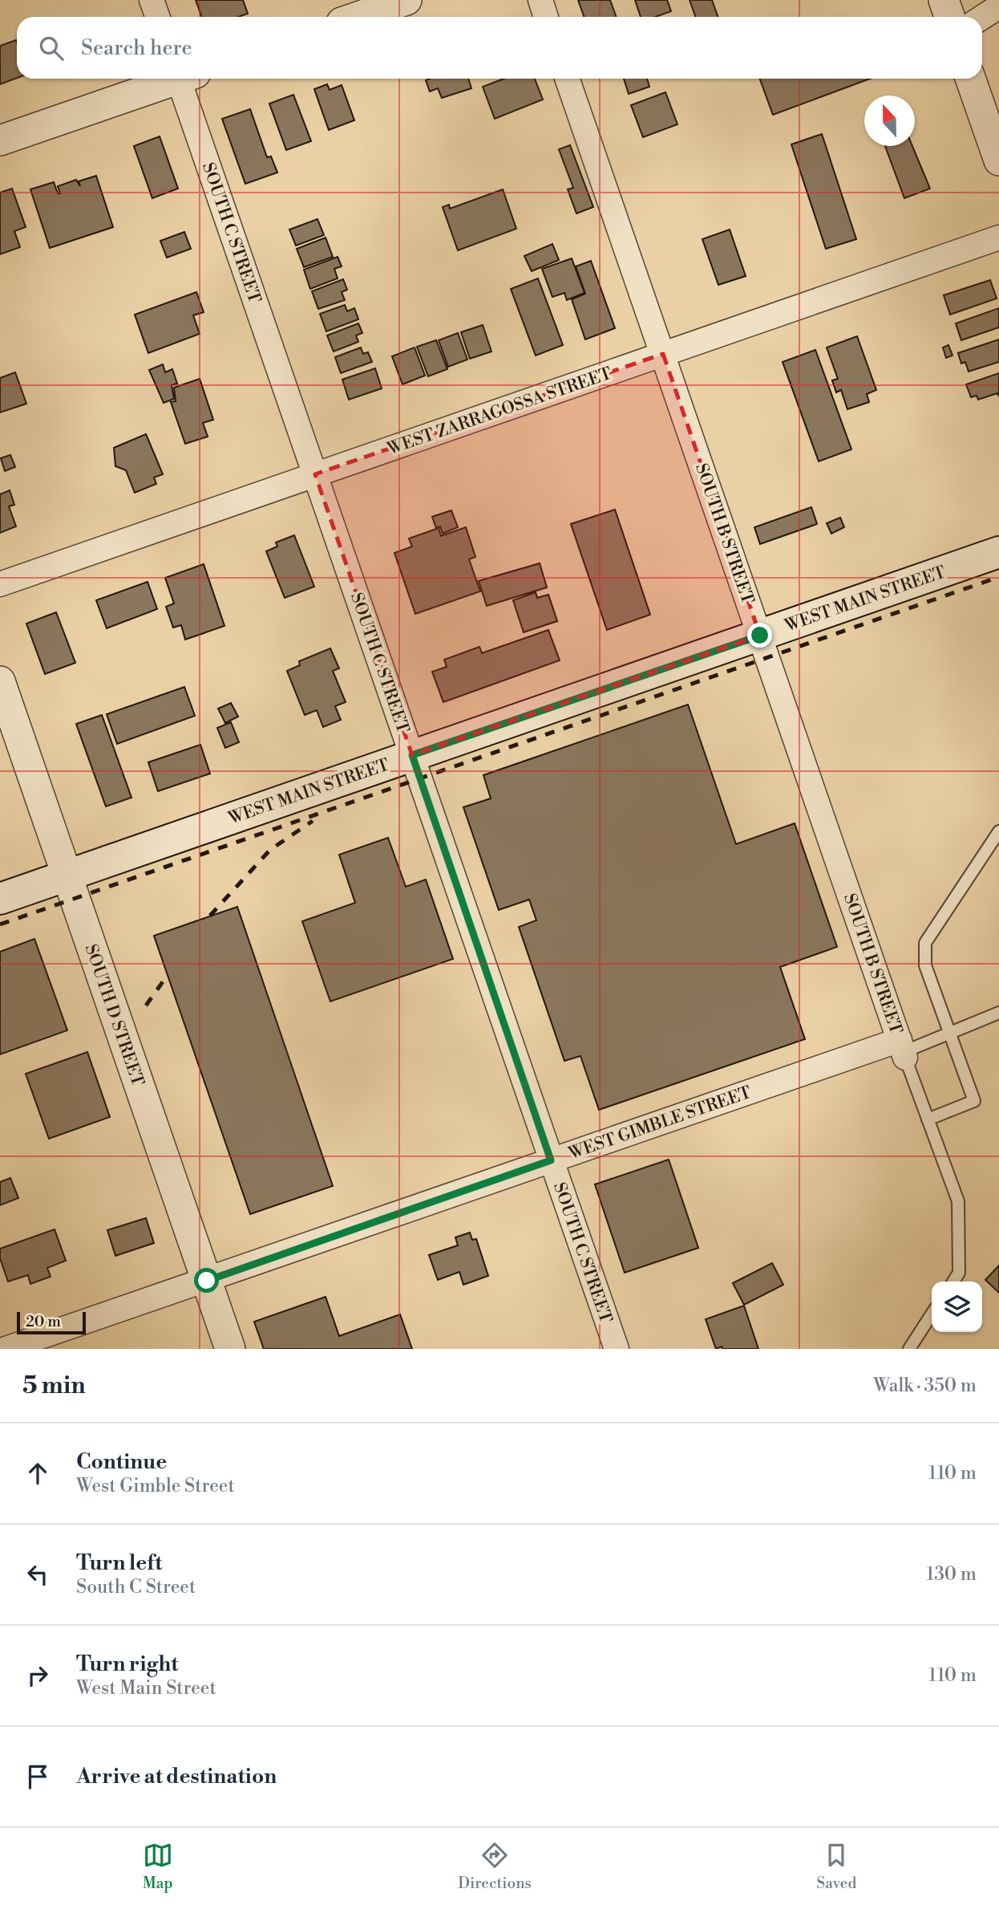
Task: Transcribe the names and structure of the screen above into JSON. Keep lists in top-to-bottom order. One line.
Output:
{"streets":{"main road":["WEST MAIN STREET"],"street":["SOUTH C STREET","WEST ZARRAGOSSA STREET","SOUTH B STREET","SOUTH D STREET","WEST GIMBLE STREET"]},"crossings":[["SOUTH C STREET","WEST ZARRAGOSSA STREET"],["SOUTH C STREET","WEST MAIN STREET"],["SOUTH C STREET","WEST GIMBLE STREET"],["WEST ZARRAGOSSA STREET","SOUTH B STREET"],["SOUTH B STREET","WEST MAIN STREET"],["SOUTH B STREET","WEST GIMBLE STREET"],["WEST MAIN STREET","SOUTH D STREET"],["SOUTH D STREET","WEST GIMBLE STREET"]],"scale_bar":"20 m","north":"top","page":{"search":"Search here","scale":"20 m","heading":["5 min","Walk · 350 m"],"list":[["Continue","West Gimble Street","110 m"],["Turn left","South C Street","130 m"],["Turn right","West Main Street","110 m"],"Arrive at destination"],"nav":["Map","Directions","Saved"]}}
